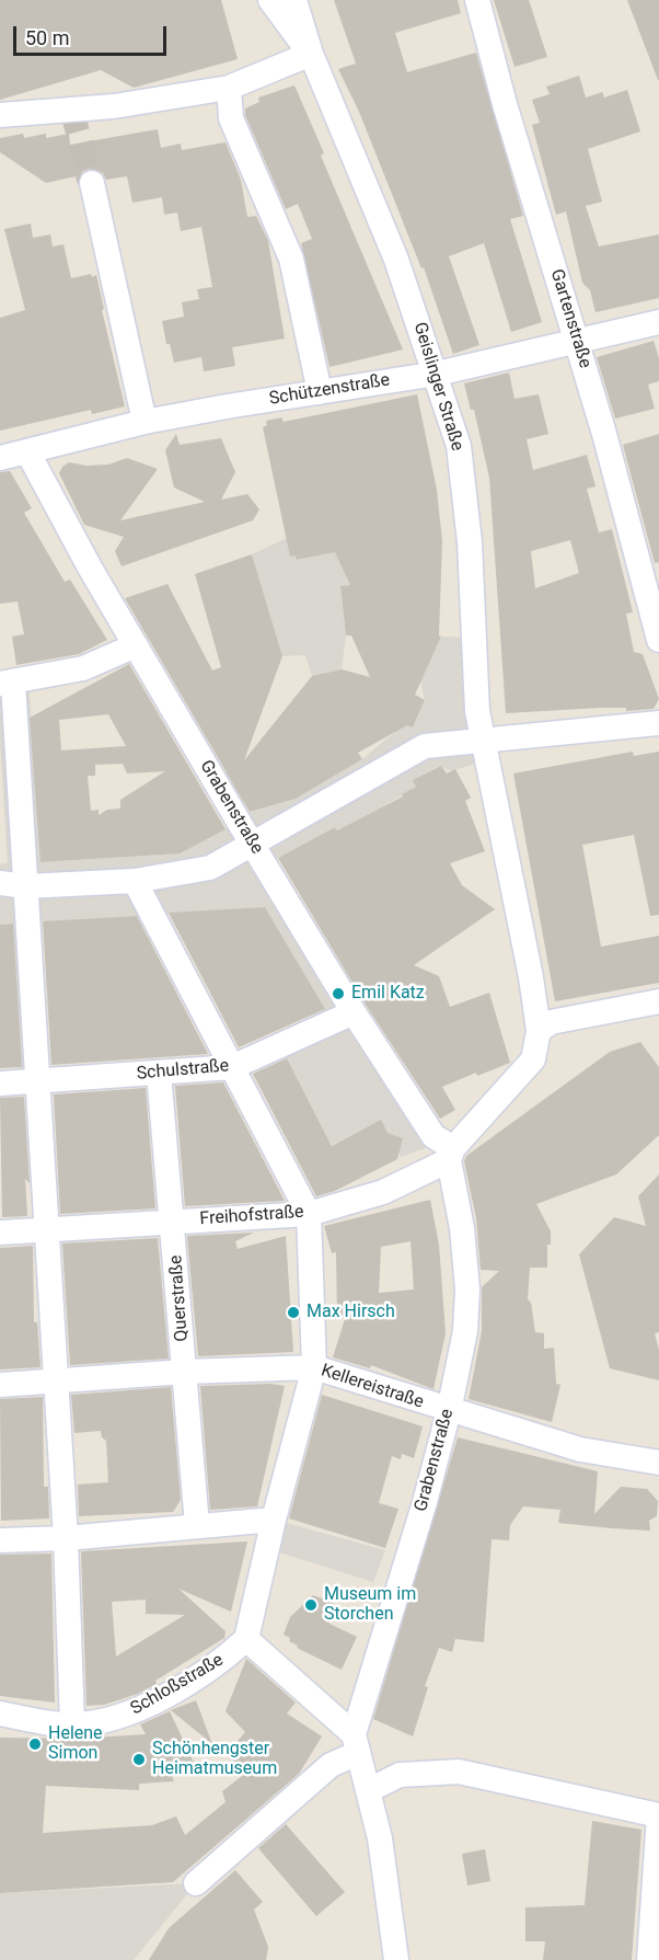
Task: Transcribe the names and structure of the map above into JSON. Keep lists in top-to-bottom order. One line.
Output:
{"streets":{"street":["Gartenstraße","Geislinger Straße","Schützenstraße","Grabenstraße","Schulstraße","Freihofstraße","Querstraße","Kellereistraße","Schloßstraße"]},"crossings":[["Gartenstraße","Schützenstraße"],["Geislinger Straße","Schützenstraße"],["Geislinger Straße","Freihofstraße"],["Schützenstraße","Grabenstraße"],["Grabenstraße","Schulstraße"],["Grabenstraße","Freihofstraße"],["Grabenstraße","Kellereistraße"],["Schulstraße","Querstraße"],["Freihofstraße","Querstraße"],["Querstraße","Kellereistraße"]],"places":["Emil Katz","Max Hirsch","Museum im Storchen","Helene Simon","Schönhengster Heimatmuseum"],"scale_bar":"50 m"}
